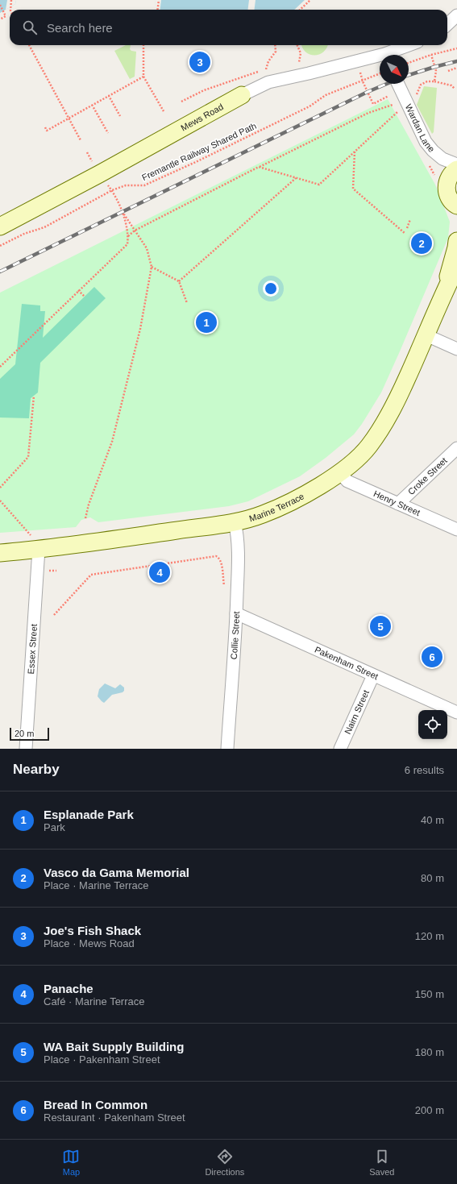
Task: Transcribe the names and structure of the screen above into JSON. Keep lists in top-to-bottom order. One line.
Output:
{"streets":{"street":["Mews Road","Wardan Lane","Croke Street","Henry Street","Marine Terrace","Collie Street","Essex Street","Pakenham Street","Nairn Street"],"path":["Fremantle Railway Shared Path"]},"crossings":[["Croke Street","Henry Street"],["Henry Street","Marine Terrace"],["Marine Terrace","Collie Street"],["Marine Terrace","Essex Street"],["Collie Street","Pakenham Street"],["Pakenham Street","Nairn Street"]],"scale_bar":"20 m","north":"bottom right","page":{"search":"Search here","pins":["3","2","1","4","5","6"],"scale":"20 m","heading":["Nearby","6 results"],"list":[{"mark":"1","name":"Esplanade Park","note":"Park","value":"40 m"},{"mark":"2","name":"Vasco da Gama Memorial","note":"Place · Marine Terrace","value":"80 m"},{"mark":"3","name":"Joe's Fish Shack","note":"Place · Mews Road","value":"120 m"},{"mark":"4","name":"Panache","note":"Café · Marine Terrace","value":"150 m"},{"mark":"5","name":"WA Bait Supply Building","note":"Place · Pakenham Street","value":"180 m"},{"mark":"6","name":"Bread In Common","note":"Restaurant · Pakenham Street","value":"200 m"}],"nav":["Map","Directions","Saved"]}}
